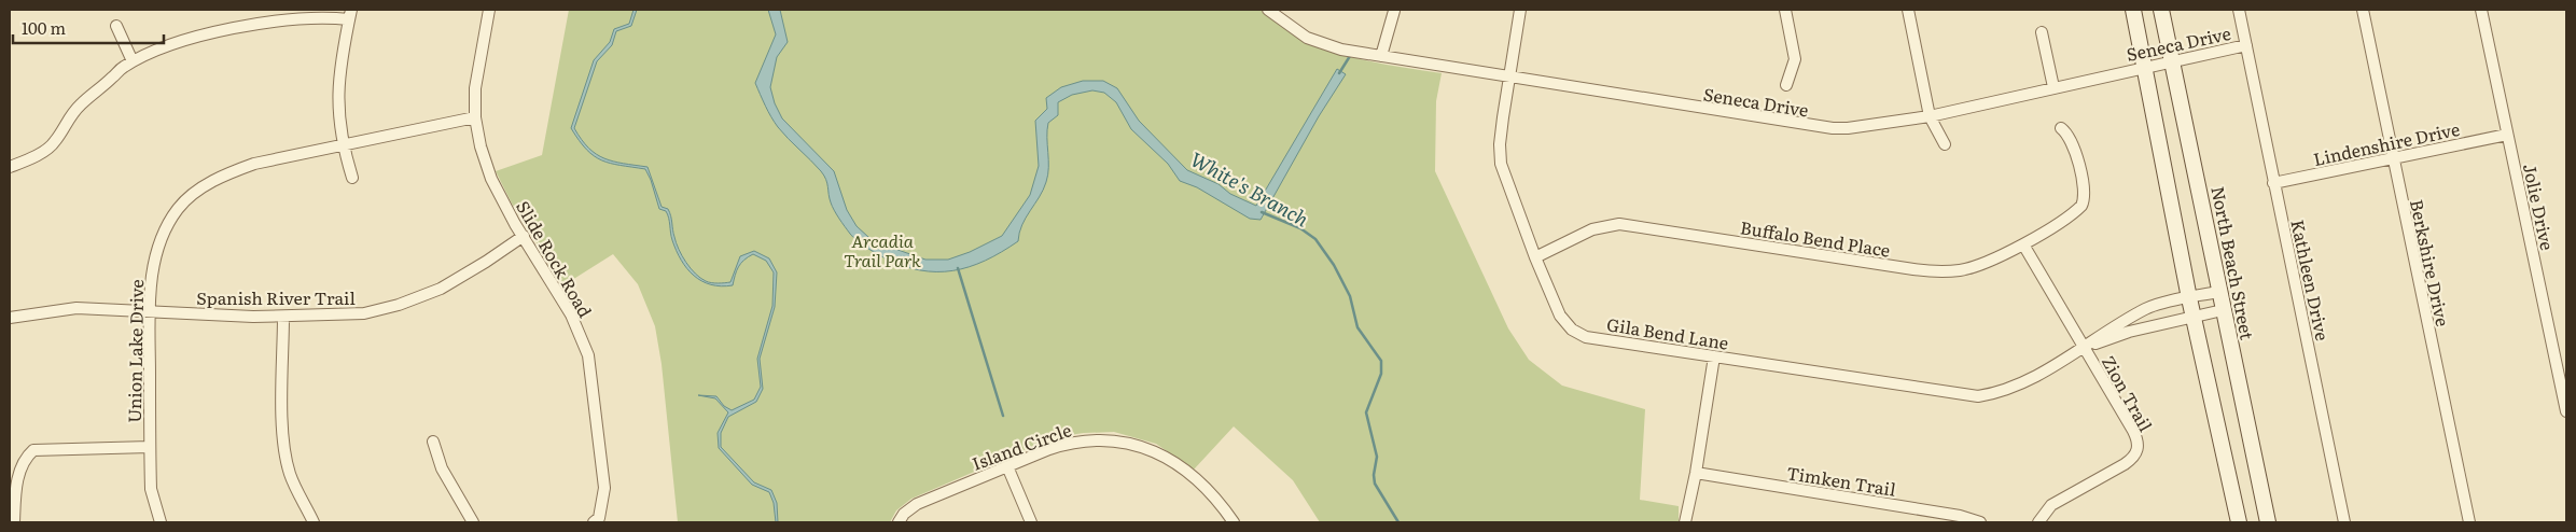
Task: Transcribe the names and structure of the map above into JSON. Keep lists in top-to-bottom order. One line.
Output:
{"streets":{"main road":["North Beach Street"],"street":["Seneca Drive","Lindenshire Drive","Jolie Drive","Buffalo Bend Place","Slide Rock Road","Berkshire Drive","Kathleen Drive","Spanish River Trail","Gila Bend Lane","Union Lake Drive","Zion Trail","Island Circle","Timken Trail"]},"crossings":[["Seneca Drive","North Beach Street"],["Seneca Drive","Kathleen Drive"],["Seneca Drive","Gila Bend Lane"],["Lindenshire Drive","Jolie Drive"],["Lindenshire Drive","Berkshire Drive"],["Lindenshire Drive","Kathleen Drive"],["Buffalo Bend Place","Gila Bend Lane"],["Buffalo Bend Place","Zion Trail"],["Slide Rock Road","Spanish River Trail"],["Slide Rock Road","Union Lake Drive"],["North Beach Street","Gila Bend Lane"],["Spanish River Trail","Union Lake Drive"],["Gila Bend Lane","Zion Trail"]],"water":["White's Branch"],"parks":["Arcadia Trail Park"],"scale_bar":"100 m"}
